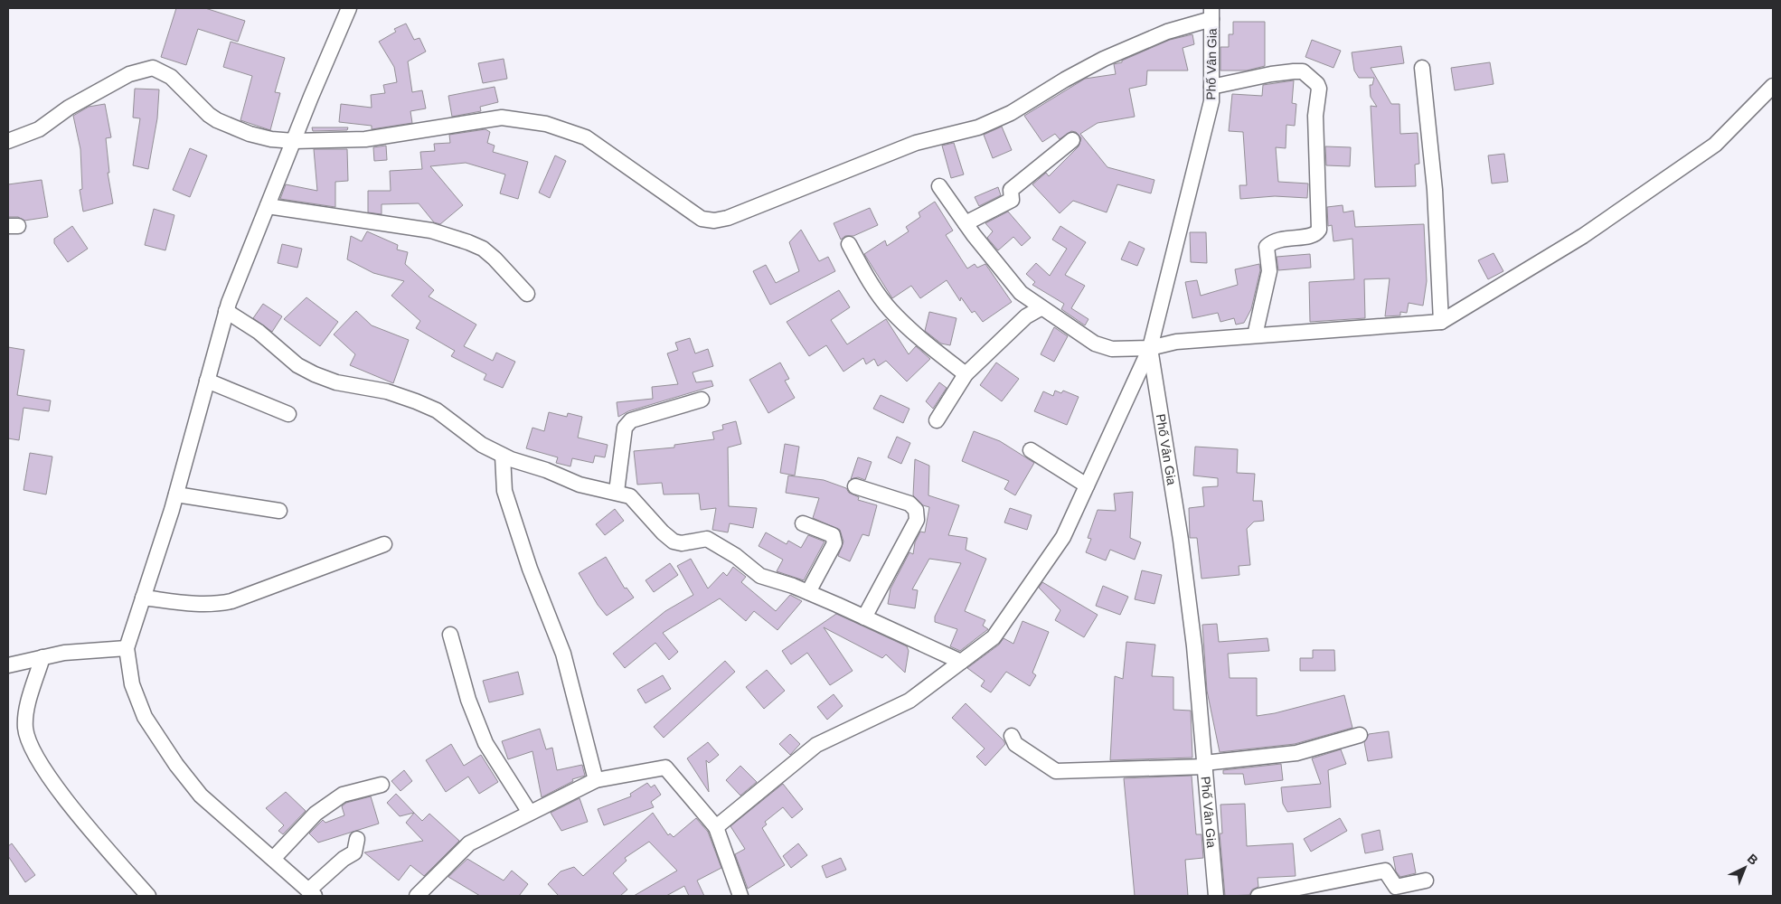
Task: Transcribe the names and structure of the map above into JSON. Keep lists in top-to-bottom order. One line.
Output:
{"streets":{"street":["Phố Vân Gia"]},"north":"top right"}
